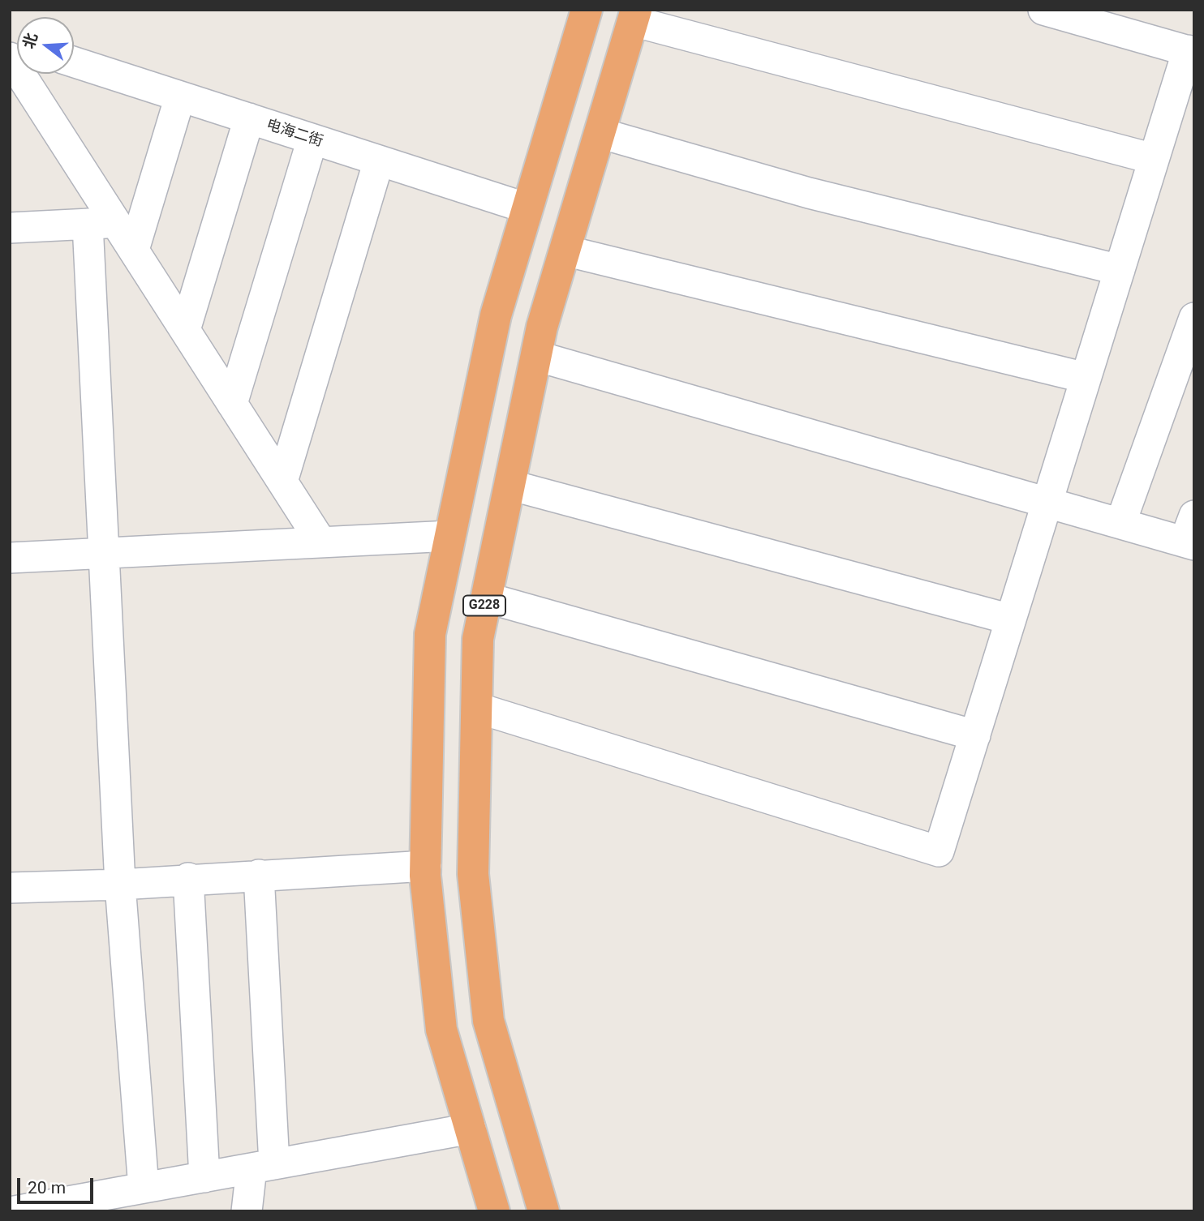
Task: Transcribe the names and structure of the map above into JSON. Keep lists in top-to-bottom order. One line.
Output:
{"streets":{"highway":["G228"],"street":["电海二街"]},"scale_bar":"20 m","north":"left"}
